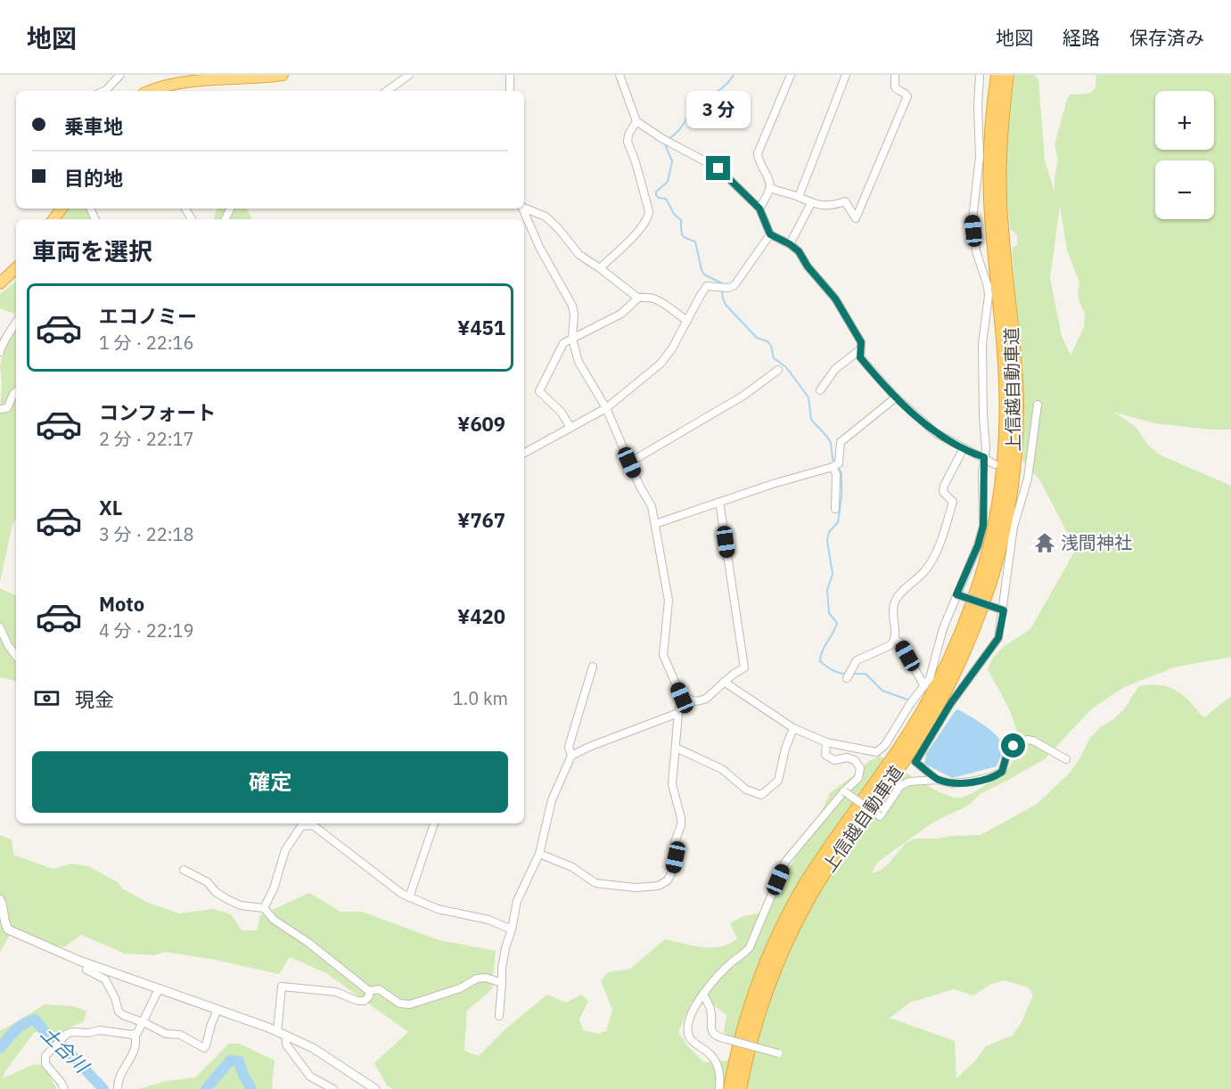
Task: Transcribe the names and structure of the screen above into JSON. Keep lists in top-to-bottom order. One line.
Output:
{"streets":{"highway":["上信越自動車道"]},"water":["土合川"],"places":{"temple":["浅間神社"]},"page":{"header":"地図","nav":["地図","経路","保存済み"],"map_buttons":["+","−"],"bubble":"3 分","banner":["乗車地","目的地"],"heading":"車両を選択","list":[{"name":"エコノミー","note":"1 分 · 22:16","value":"¥451"},{"name":"コンフォート","note":"2 分 · 22:17","value":"¥609"},{"name":"XL","note":"3 分 · 22:18","value":"¥767"},{"name":"Moto","note":"4 分 · 22:19","value":"¥420"}],"pay":["現金","1.0 km"],"buttons":"確定"}}
